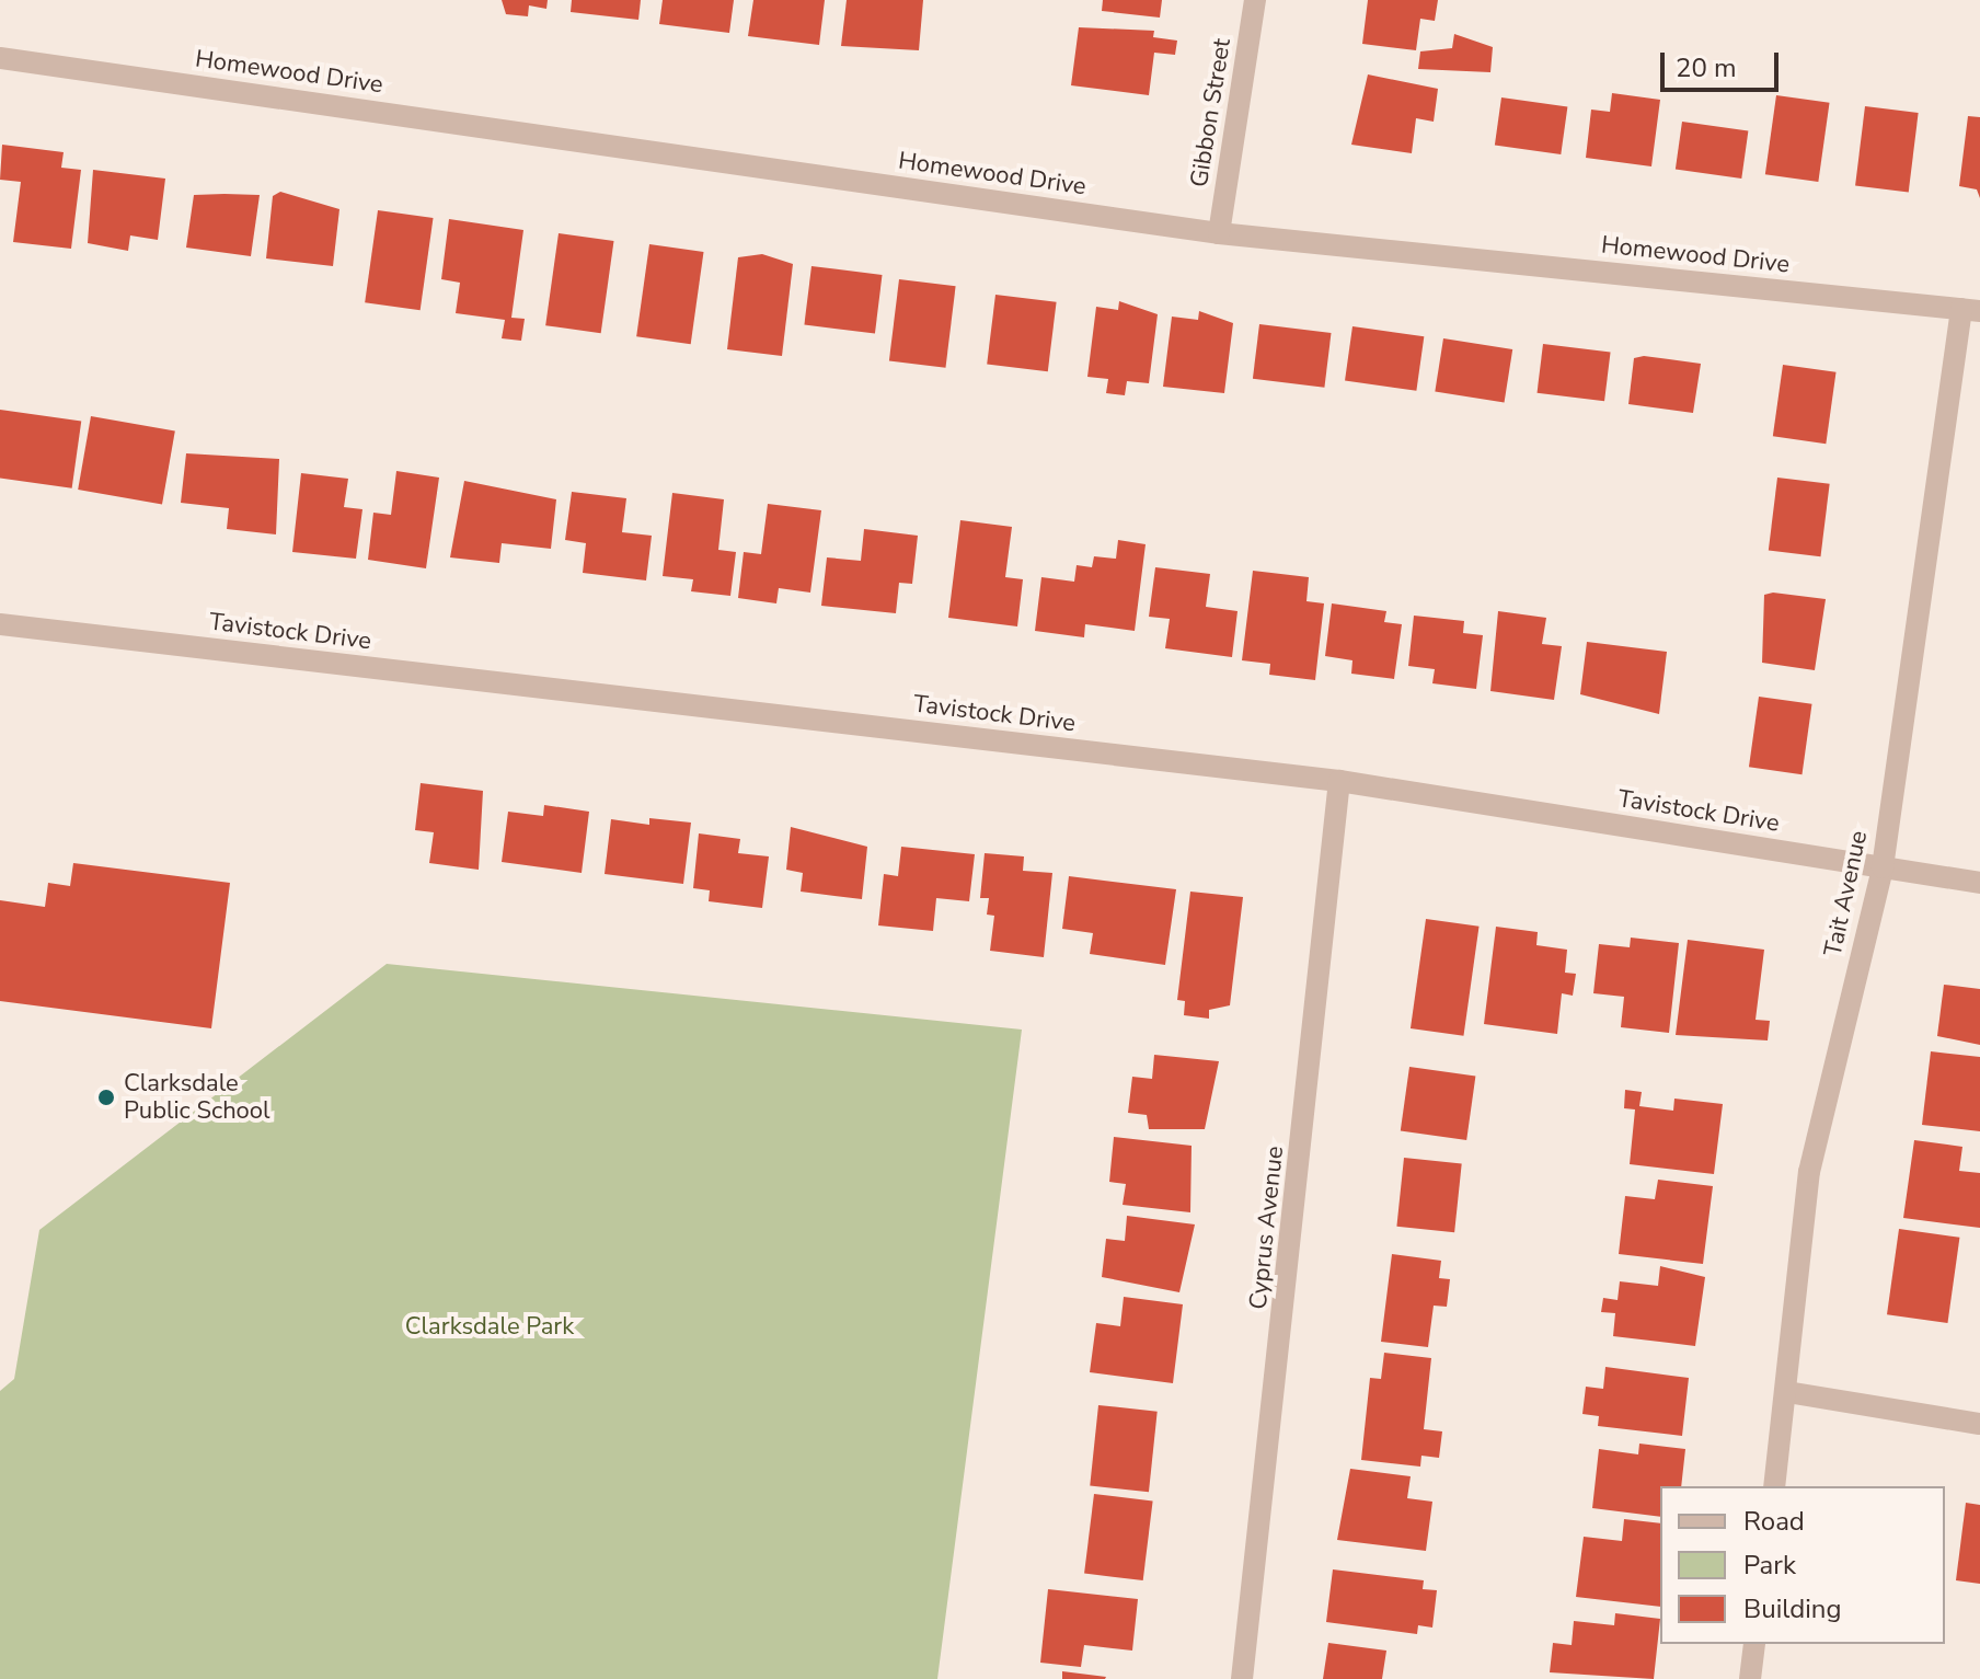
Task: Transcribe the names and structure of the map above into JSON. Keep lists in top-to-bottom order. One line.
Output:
{"streets":{"street":["Homewood Drive","Gibbon Street","Tavistock Drive","Tait Avenue","Cyprus Avenue"]},"crossings":[["Homewood Drive","Gibbon Street"],["Homewood Drive","Tait Avenue"],["Tavistock Drive","Tait Avenue"],["Tavistock Drive","Cyprus Avenue"]],"parks":["Clarksdale Park"],"places":["Clarksdale Public School"],"legend":["Road","Park","Building"],"scale_bar":"20 m"}
